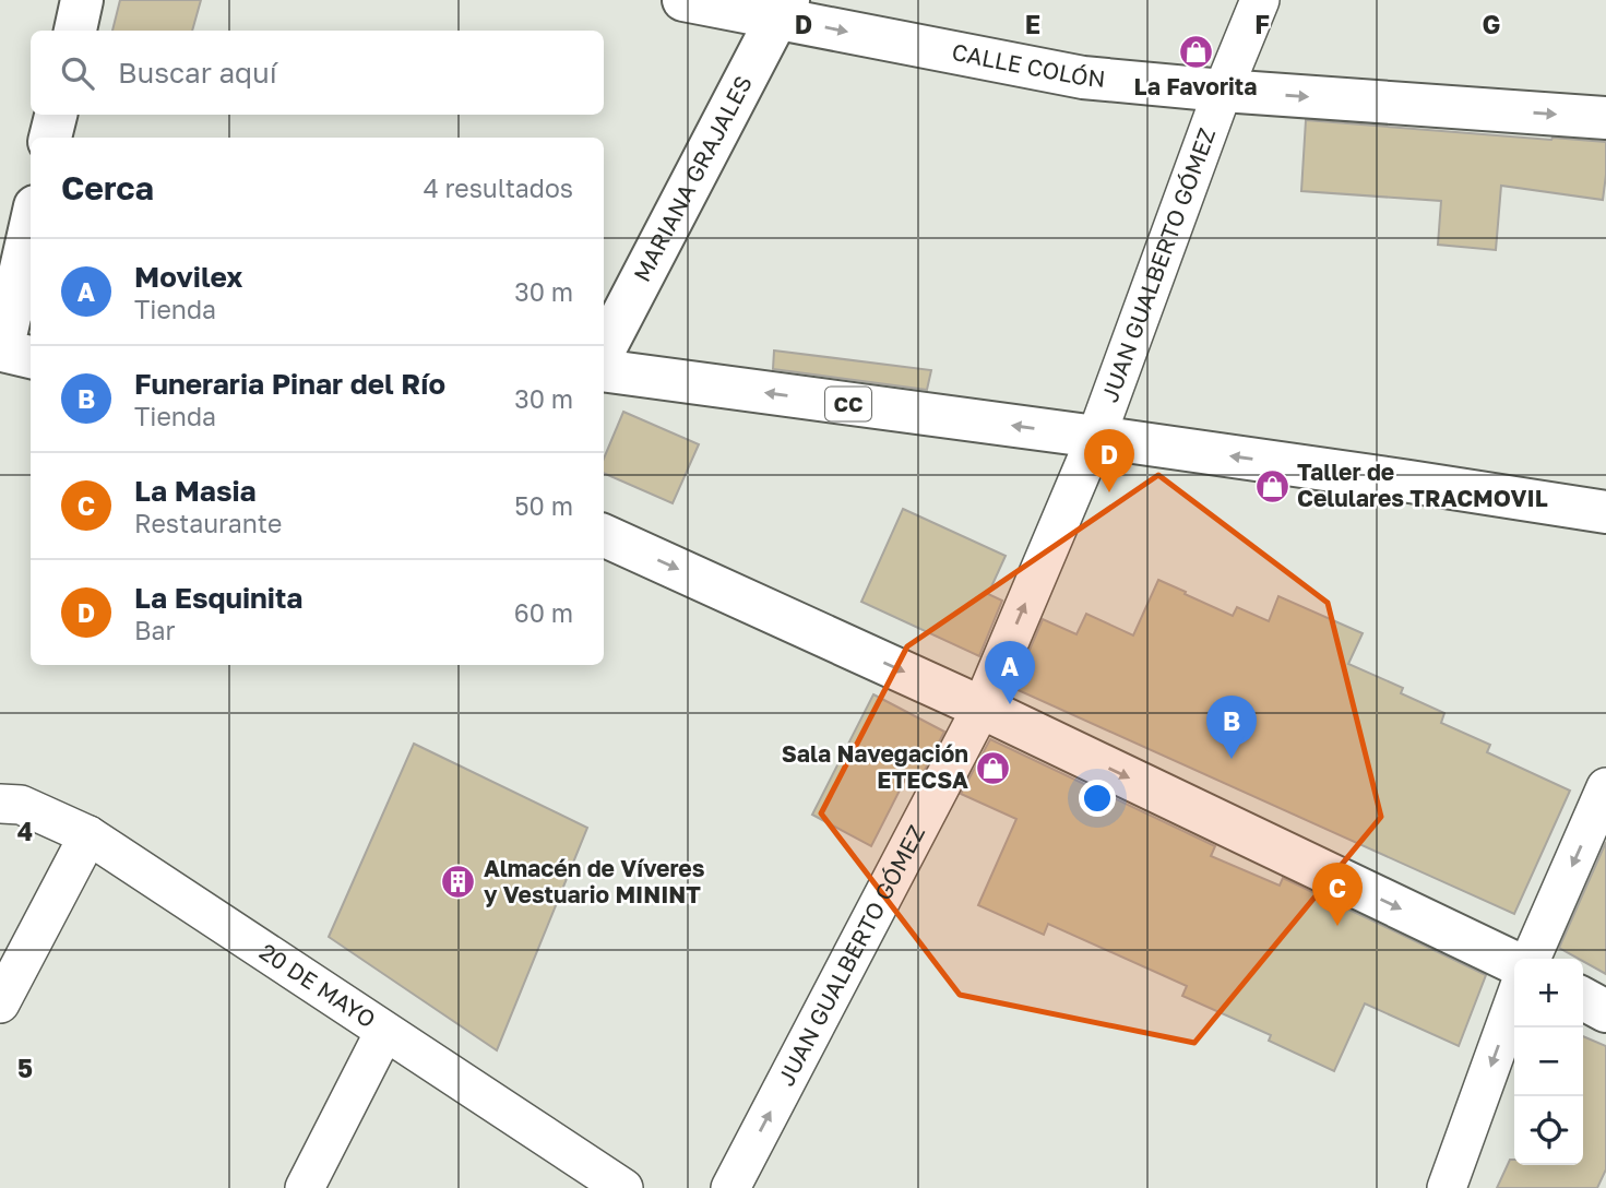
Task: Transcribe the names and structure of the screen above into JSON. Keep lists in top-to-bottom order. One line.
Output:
{"streets":{"main road":["CALLE COLÓN","MARIANA GRAJALES","CC"],"street":["JUAN GUALBERTO GÓMEZ","20 DE MAYO"]},"crossings":[["CALLE COLÓN","MARIANA GRAJALES"],["CALLE COLÓN","JUAN GUALBERTO GÓMEZ"],["JUAN GUALBERTO GÓMEZ","CC"]],"one_way":["JUAN GUALBERTO GÓMEZ"],"places":{"shop":["La Favorita","Taller de Celulares TRACMOVIL","Sala Navegación ETECSA"],"building":["Almacén de Víveres y Vestuario MININT"]},"page":{"search":"Buscar aquí","heading":["Cerca","4 resultados"],"list":[{"mark":"A","name":"Movilex","note":"Tienda","value":"30 m"},{"mark":"B","name":"Funeraria Pinar del Río","note":"Tienda","value":"30 m"},{"mark":"C","name":"La Masia","note":"Restaurante","value":"50 m"},{"mark":"D","name":"La Esquinita","note":"Bar","value":"60 m"}],"pins":["D","A","B","C"],"map_buttons":["+","−"]},"grid":{"columns":["D","E","F","G"],"rows":["4","5"]}}
